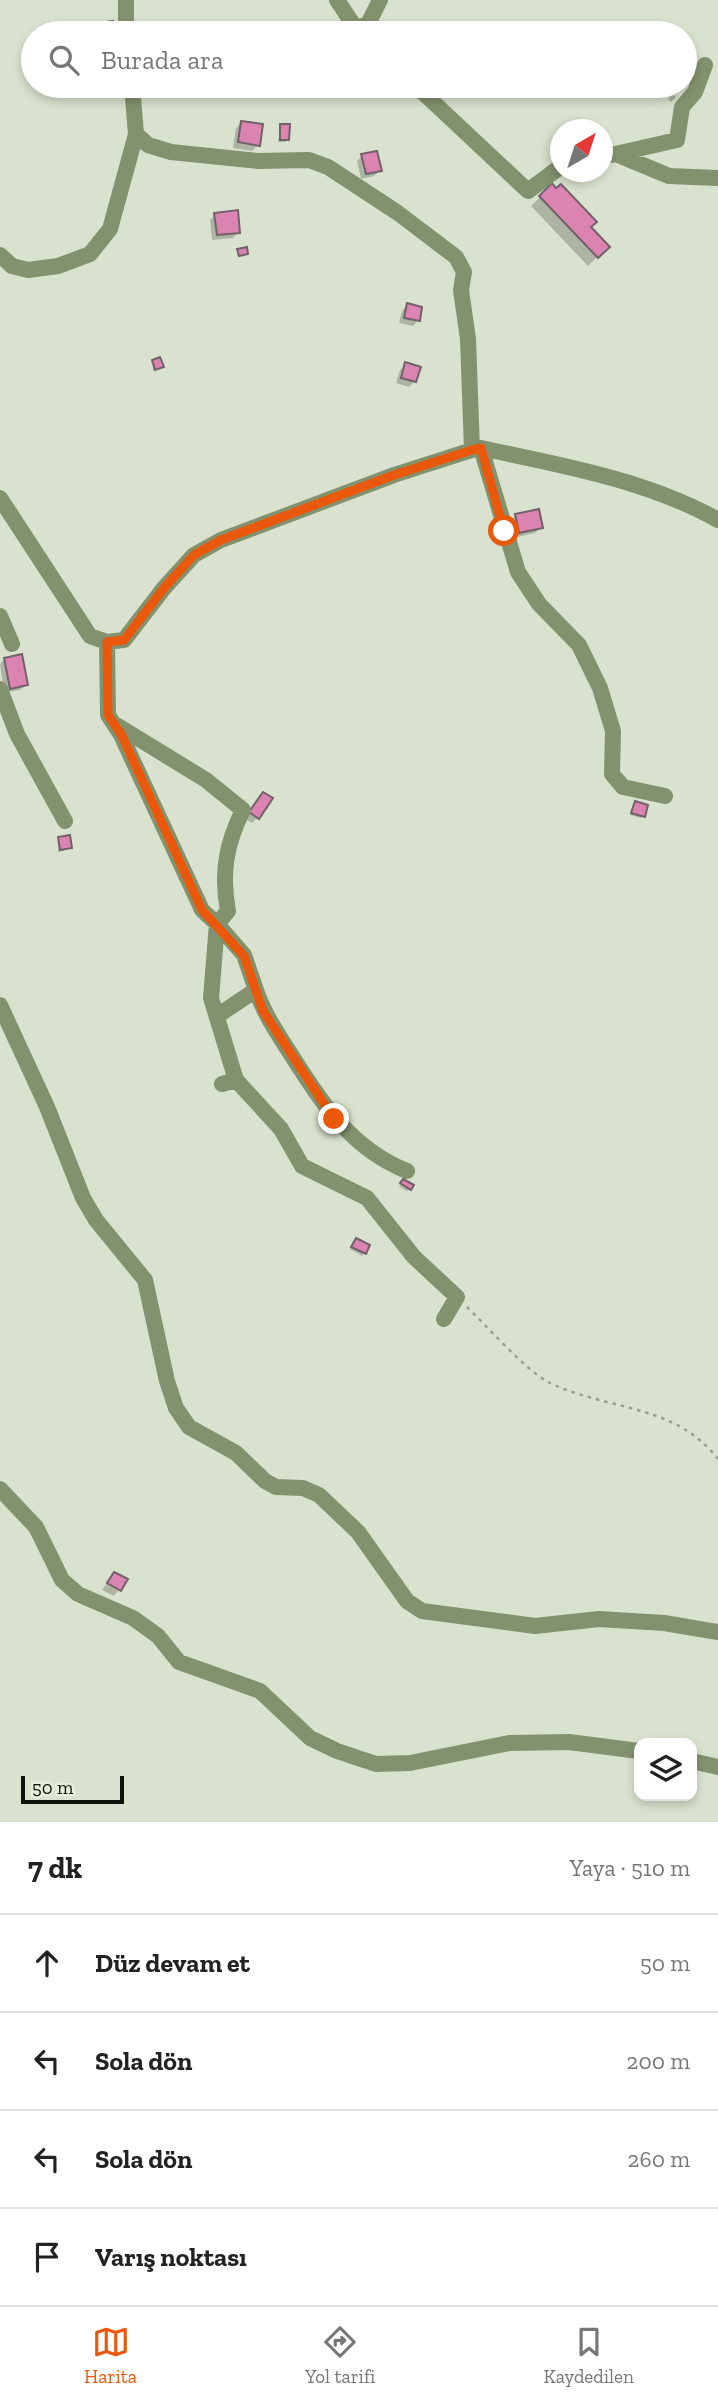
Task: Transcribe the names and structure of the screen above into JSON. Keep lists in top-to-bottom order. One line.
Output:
{"scale_bar":"50 m","north":"top right","page":{"search":"Burada ara","scale":"50 m","heading":["7 dk","Yaya · 510 m"],"list":[["Düz devam et","50 m"],["Sola dön","200 m"],["Sola dön","260 m"],"Varış noktası"],"nav":["Harita","Yol tarifi","Kaydedilen"]}}
